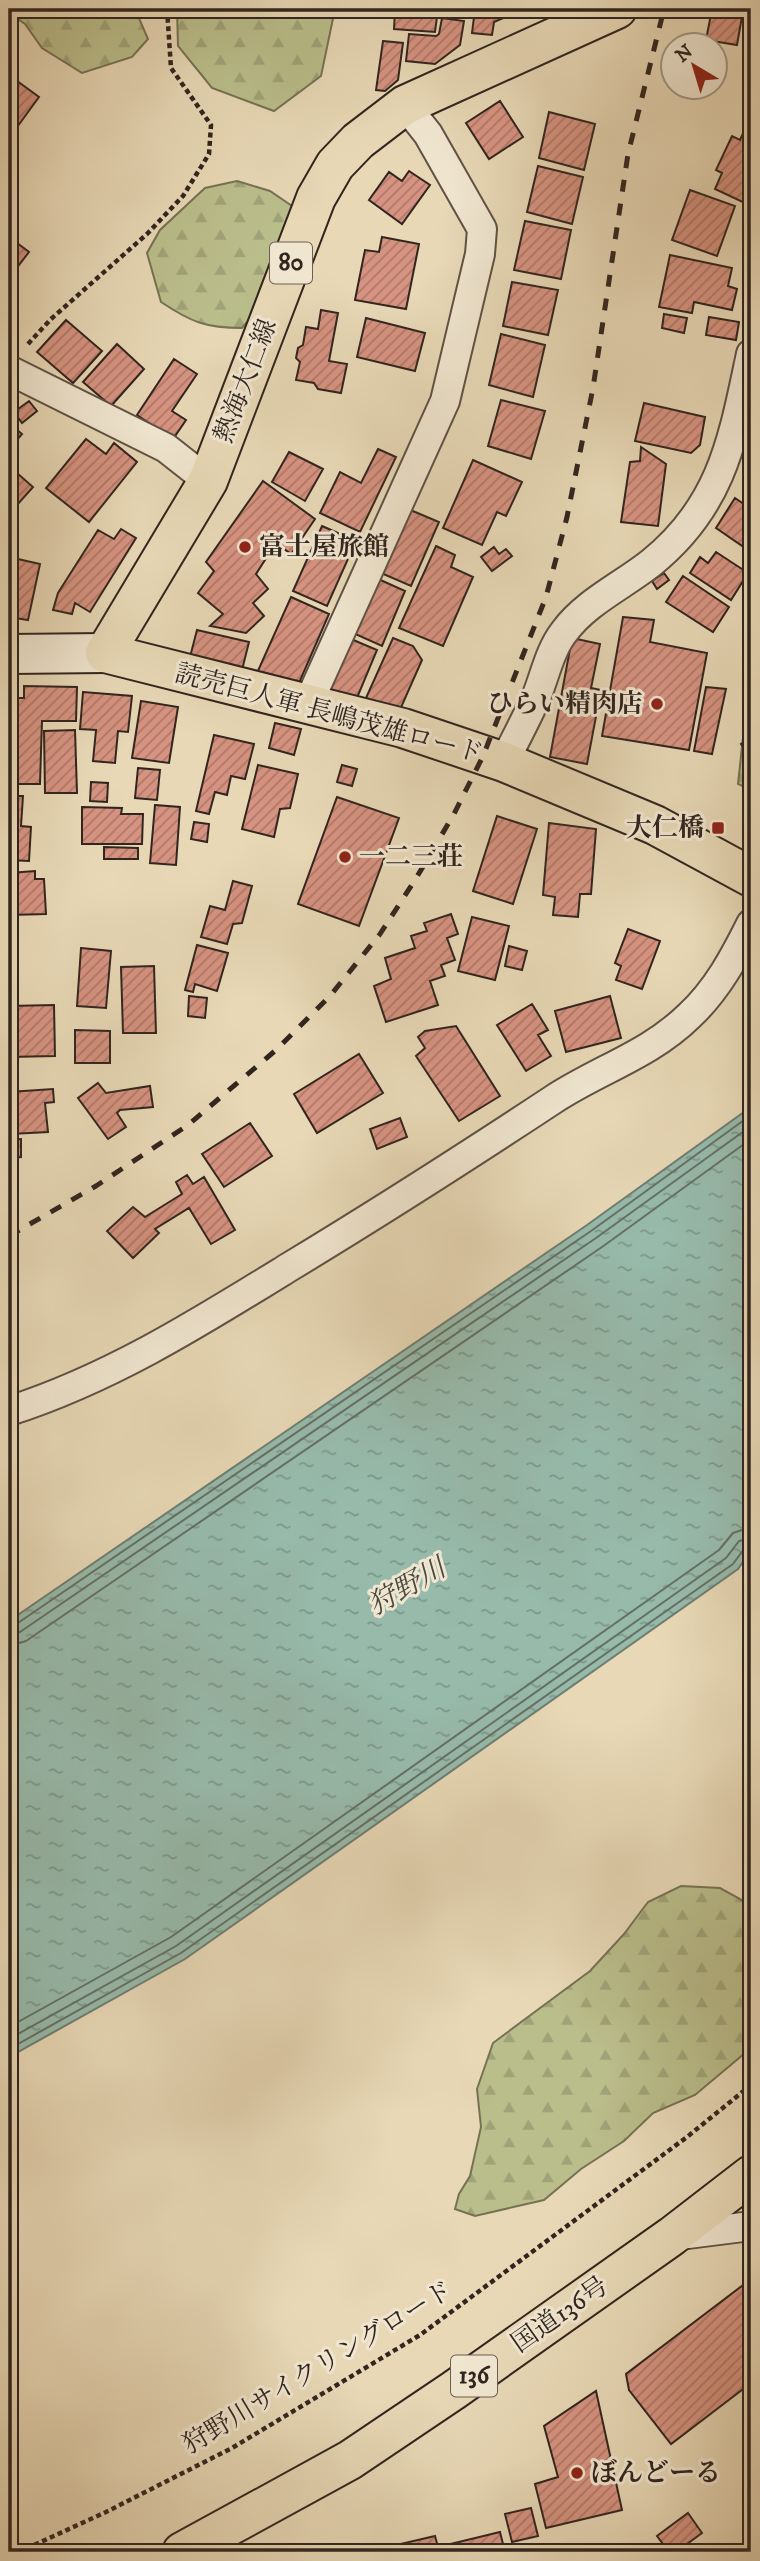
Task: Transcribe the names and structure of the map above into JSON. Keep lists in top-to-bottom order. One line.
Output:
{"streets":{"main road":["80","熱海大仁線","読売巨人軍 長嶋茂雄ロード","国道136号","136"],"path":["狩野川サイクリングロード"]},"crossings":[["熱海大仁線","読売巨人軍 長嶋茂雄ロード"]],"water":["狩野川"],"places":{"other":["富士屋旅館","ひらい精肉店","一二三荘","ぼんどーる"],"transit":["大仁橋"]},"north":"top left"}
